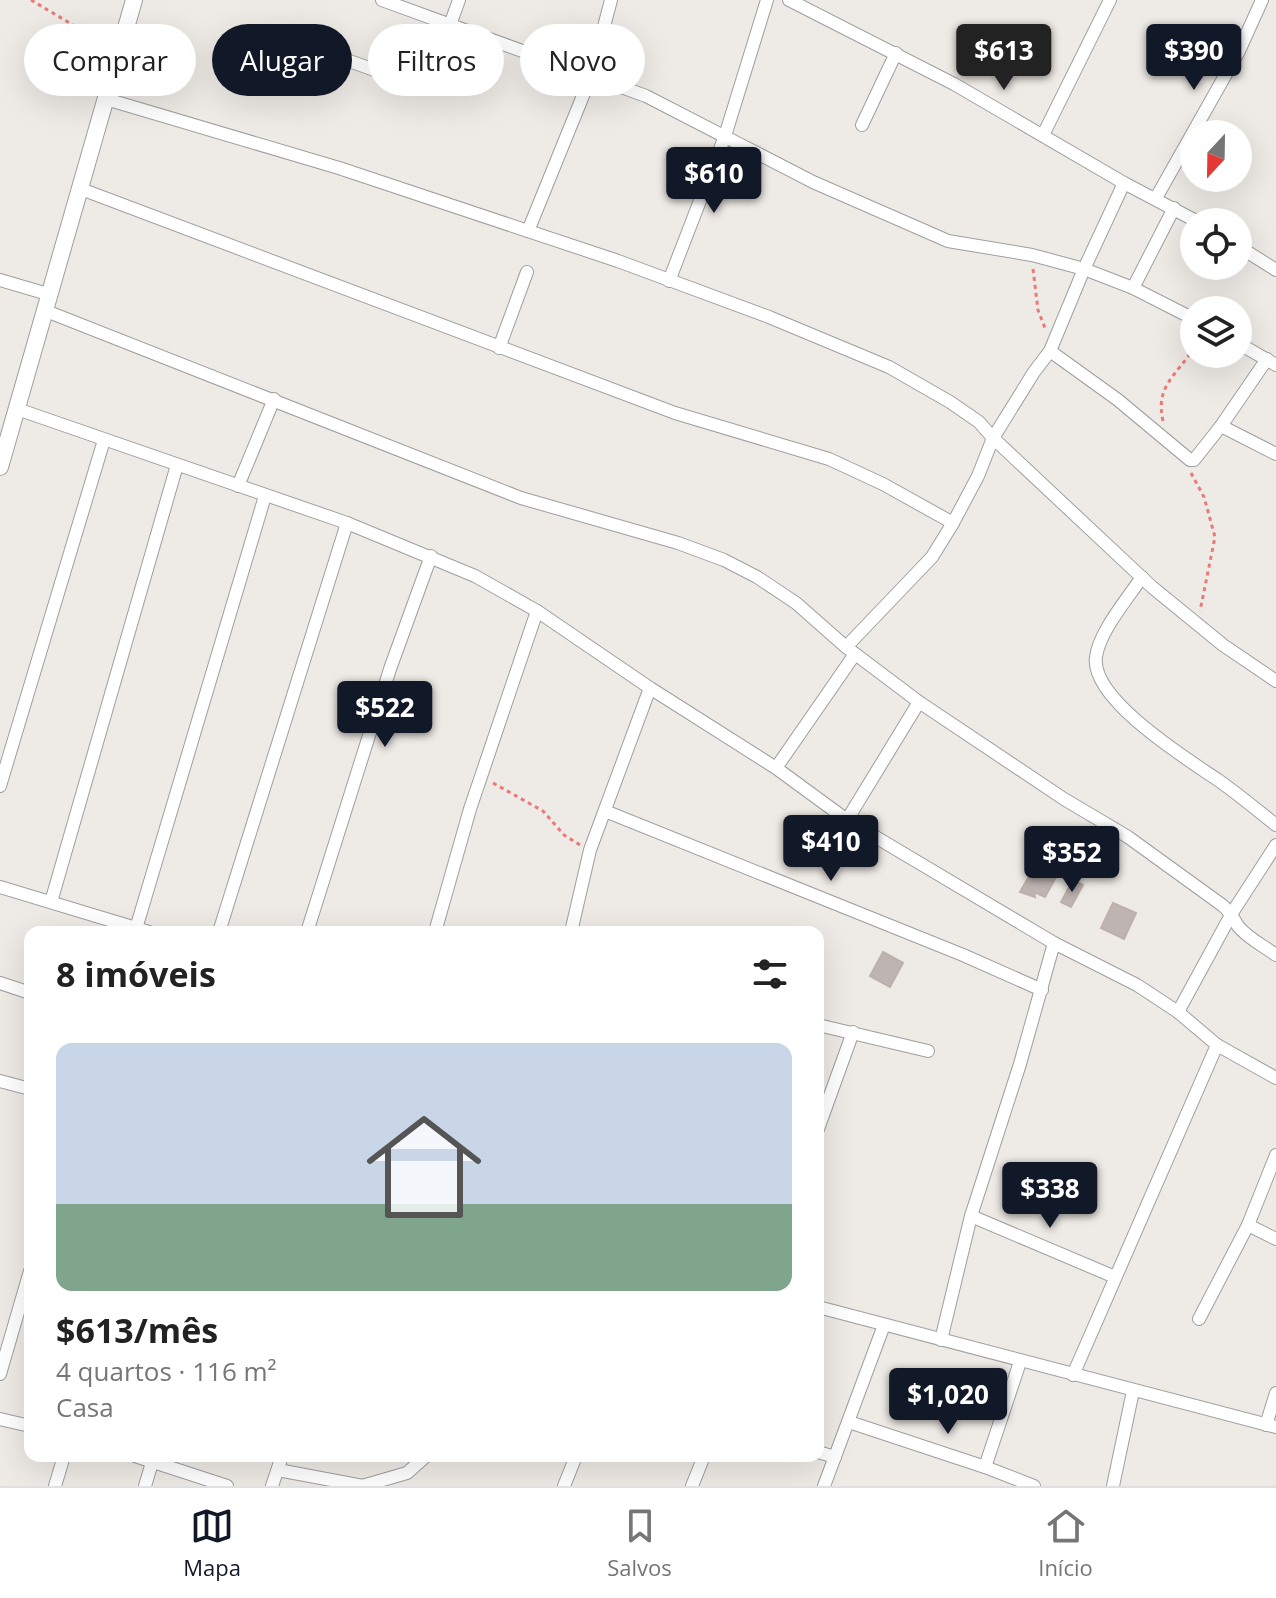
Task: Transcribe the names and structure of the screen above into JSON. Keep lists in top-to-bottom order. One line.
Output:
{"north":"bottom","page":{"price":["$613","$390","$610","$522","$410","$352","$338","$1,020"],"chip":["Comprar","Alugar","Filtros","Novo"],"heading":"8 imóveis","list":[{"name":"$613/mês","note":"4 quartos · 116 m² · Casa"}],"tabs":["Mapa","Salvos","Início"]}}
